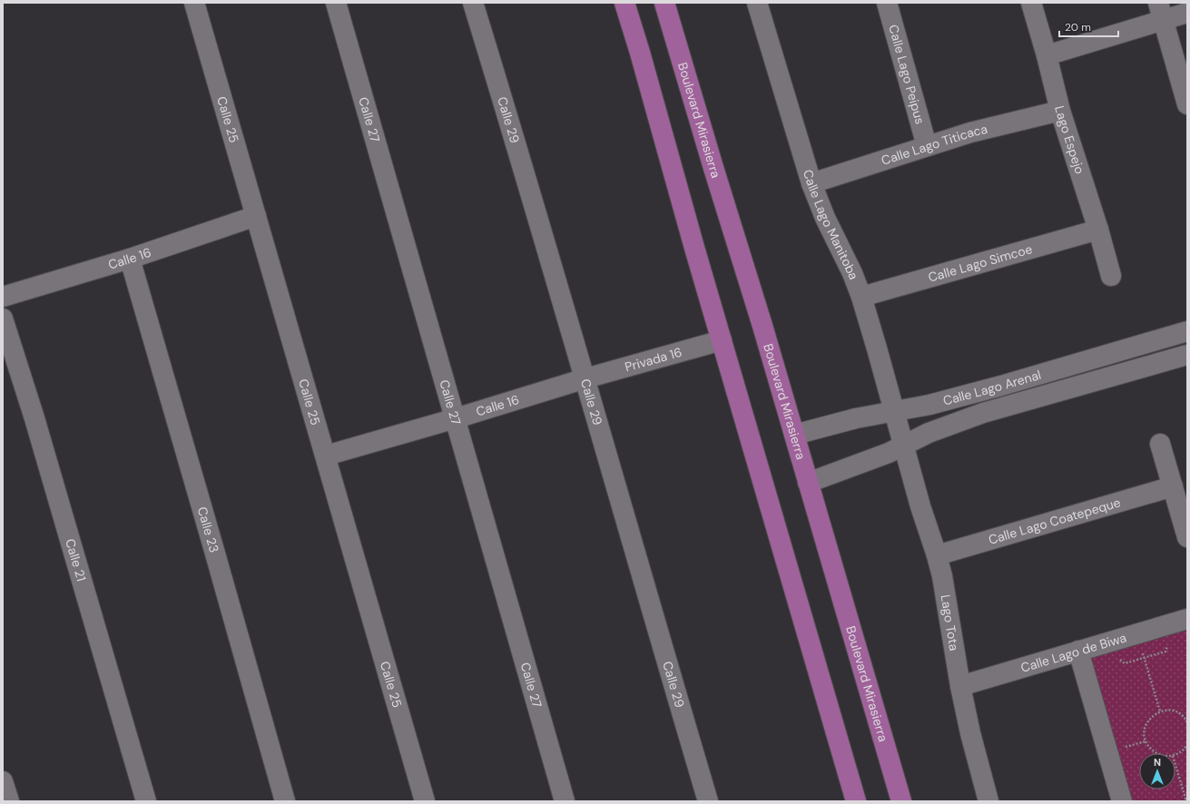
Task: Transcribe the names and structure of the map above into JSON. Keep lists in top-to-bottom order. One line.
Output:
{"streets":{"main road":["Boulevard Mirasierra"],"street":["Calle Lago Peipus","Calle 25","Calle 27","Calle 29","Lago Espejo","Calle Lago Titicaca","Calle Lago Manitoba","Calle 16","Calle Lago Simcoe","Privada 16","Calle Lago Arenal","Calle Lago Coatepeque","Calle 23","Calle 21","Lago Tota","Calle Lago de Biwa"]},"crossings":[["Calle Lago Peipus","Calle Lago Titicaca"],["Calle 25","Calle 16"],["Calle 27","Calle 16"],["Calle 29","Calle 16"],["Calle 29","Privada 16"],["Boulevard Mirasierra","Calle Lago Arenal"],["Lago Espejo","Calle Lago Titicaca"],["Lago Espejo","Calle Lago Simcoe"],["Calle Lago Titicaca","Calle Lago Manitoba"],["Calle Lago Manitoba","Calle Lago Simcoe"],["Calle Lago Manitoba","Calle Lago Arenal"],["Calle Lago Manitoba","Lago Tota"],["Calle 16","Privada 16"],["Calle 16","Calle 23"],["Calle Lago Arenal","Lago Tota"],["Calle Lago Coatepeque","Lago Tota"],["Lago Tota","Calle Lago de Biwa"]],"scale_bar":"20 m","north":"top"}
